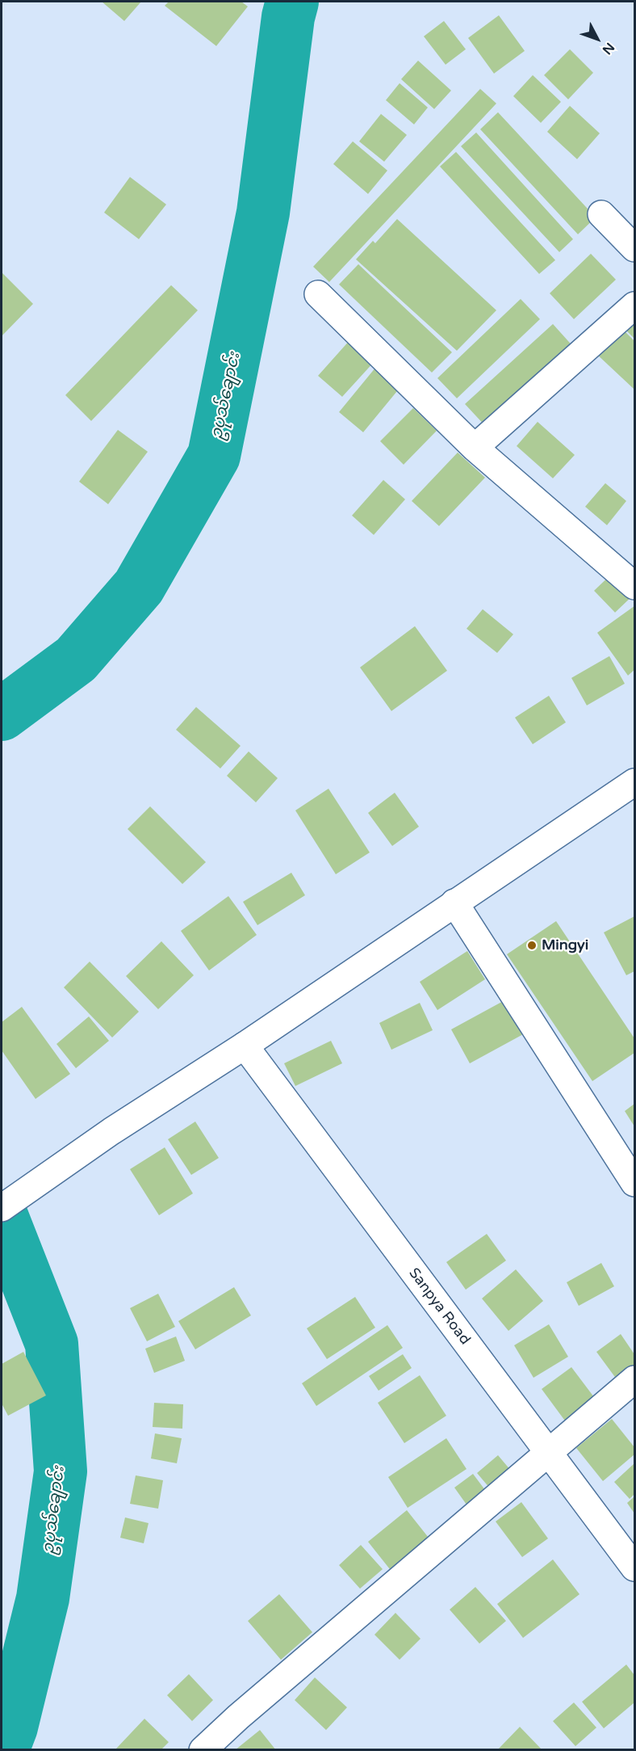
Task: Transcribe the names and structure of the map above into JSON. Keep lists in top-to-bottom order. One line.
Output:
{"streets":{"main road":["Sanpya Road"]},"water":["ဥပုသ်ချောင်း"],"places":["Mingyi"],"north":"bottom right"}
